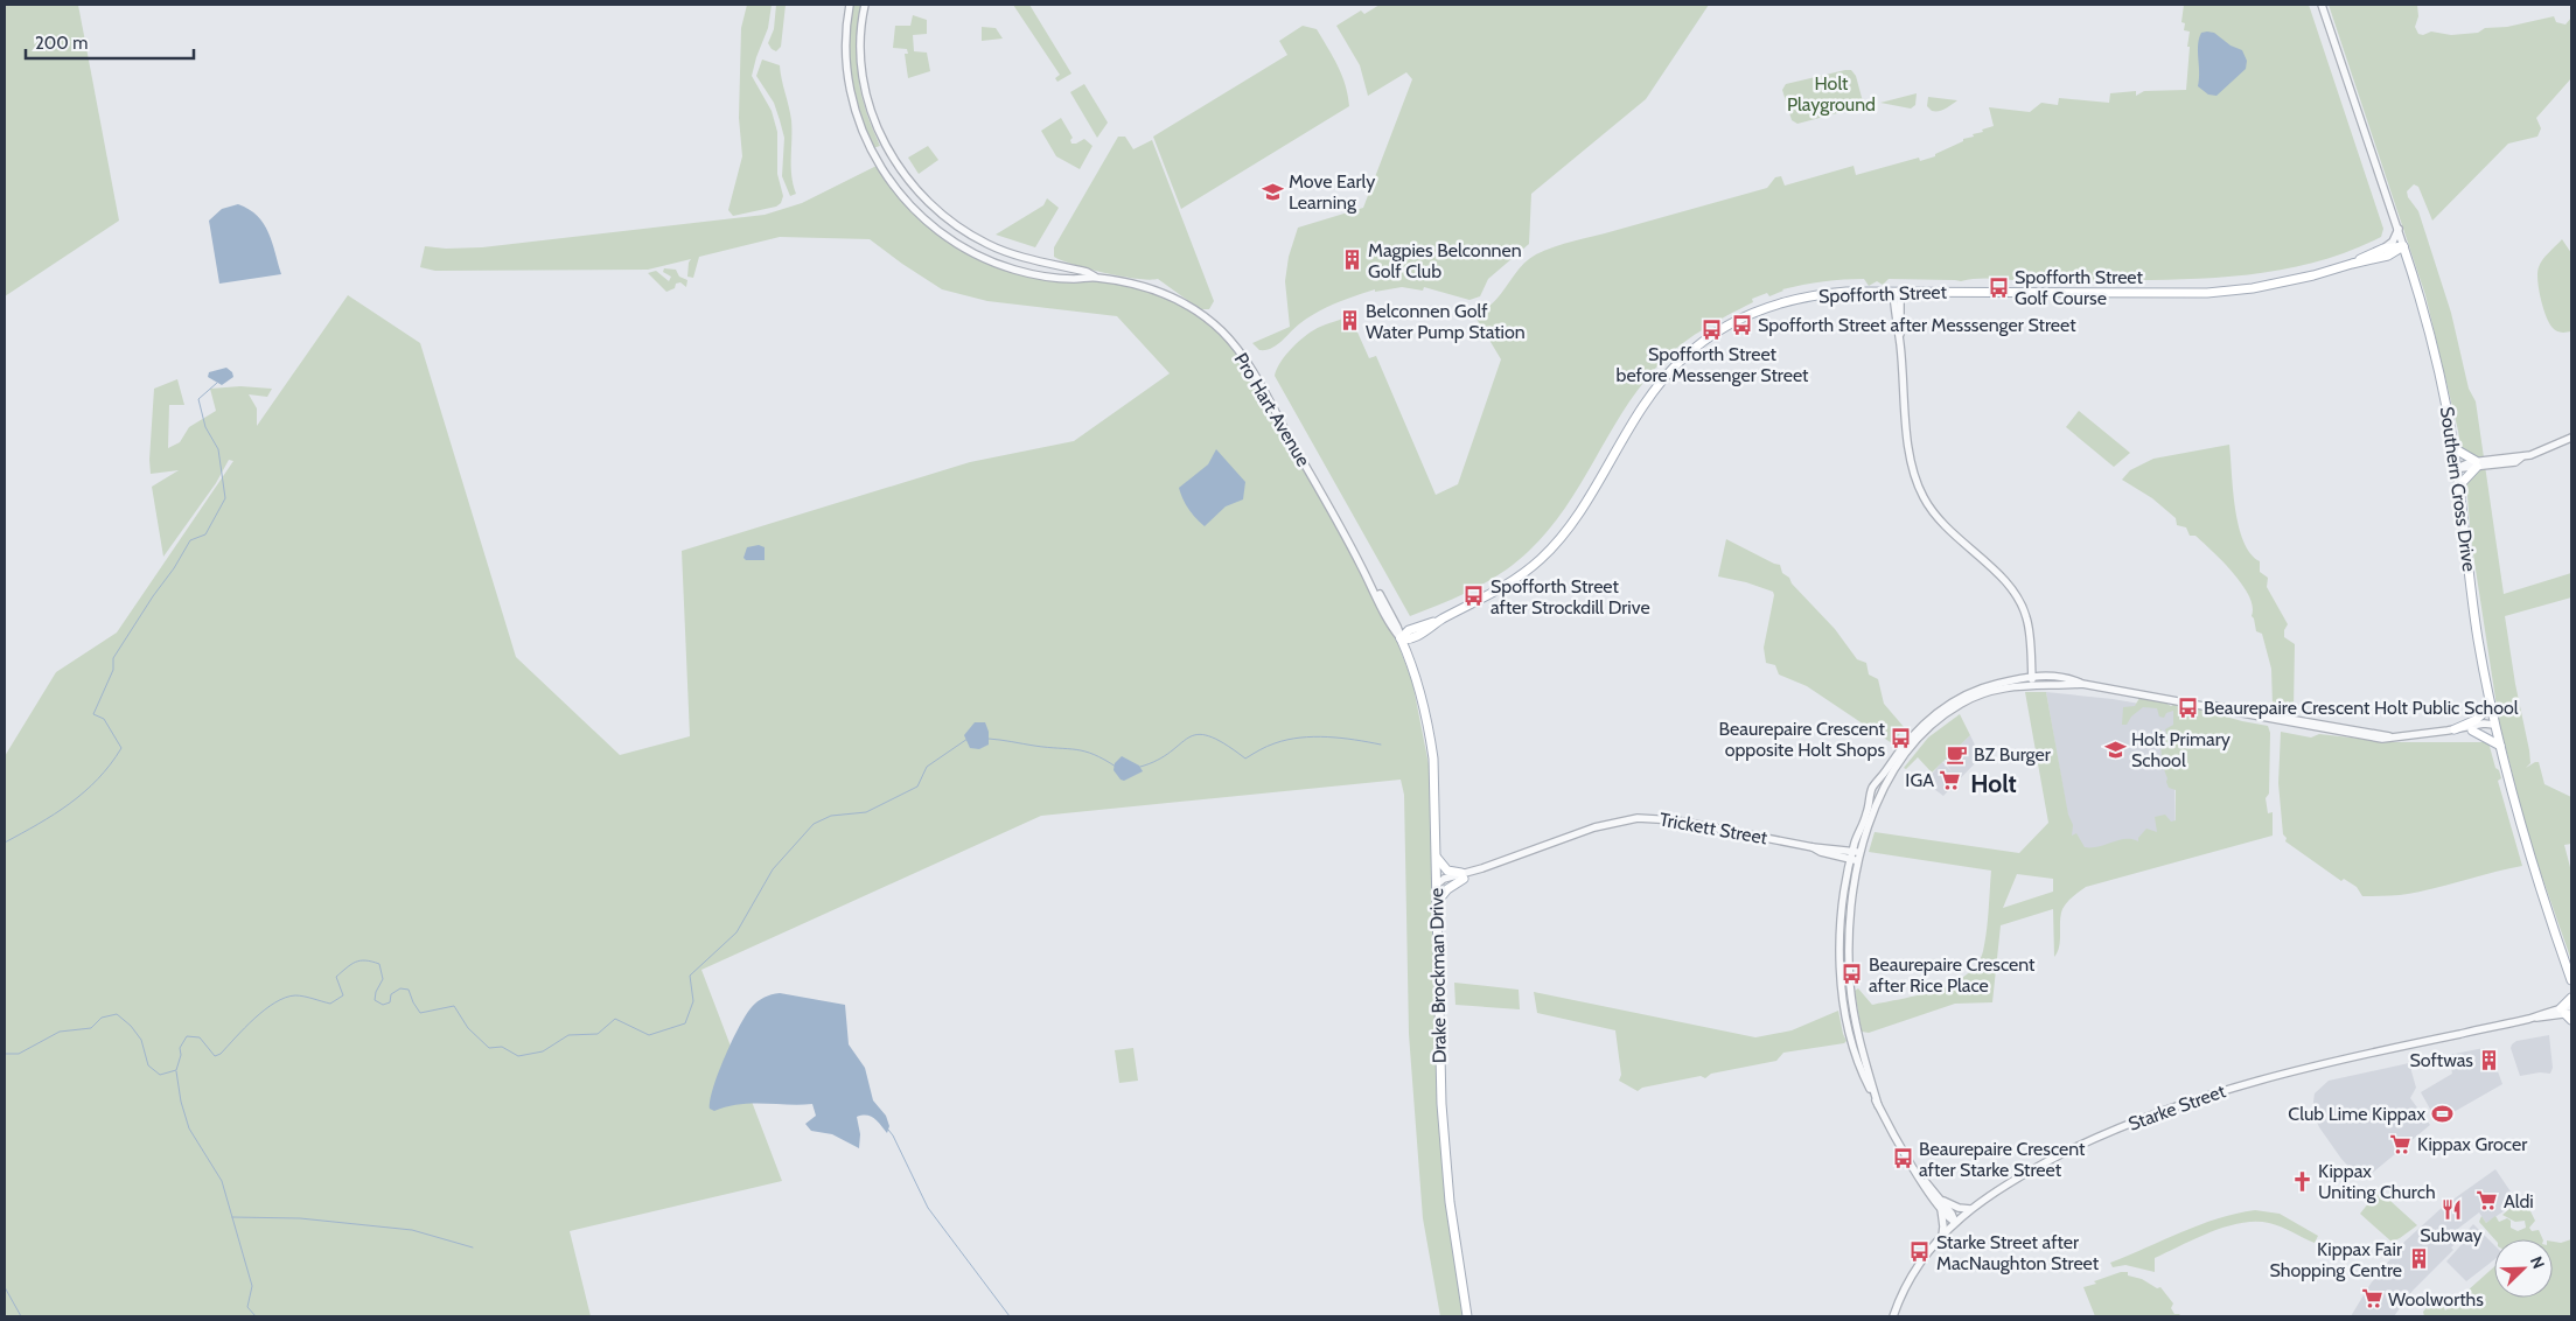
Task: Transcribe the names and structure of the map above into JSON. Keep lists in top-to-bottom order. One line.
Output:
{"streets":{"main road":["Spofforth Street","Southern Cross Drive","Drake Brockman Drive"],"street":["Pro Hart Avenue","Trickett Street","Starke Street"]},"crossings":[["Spofforth Street","Pro Hart Avenue"],["Spofforth Street","Southern Cross Drive"],["Spofforth Street","Drake Brockman Drive"],["Pro Hart Avenue","Drake Brockman Drive"],["Trickett Street","Drake Brockman Drive"]],"districts":["Holt"],"parks":["Holt Playground"],"places":{"school or university":["Move Early Learning","Holt Primary School"],"building":["Magpies Belconnen Golf Club","Belconnen Golf Water Pump Station","Softwas","Kippax Fair Shopping Centre"],"bus stop":["Spofforth Street Golf Course","Spofforth Street after Messsenger Street","Spofforth Street before Messenger Street","Spofforth Street after Strockdill Drive","Beaurepaire Crescent Holt Public School","Beaurepaire Crescent opposite Holt Shops","Beaurepaire Crescent after Rice Place","Beaurepaire Crescent after Starke Street","Starke Street after MacNaughton Street"],"cafe":["BZ Burger"],"supermarket":["IGA","Kippax Grocer","Aldi","Woolworths"],"sports":["Club Lime Kippax"],"church":["Kippax Uniting Church"],"restaurant":["Subway"]},"scale_bar":"200 m","north":"top right"}
